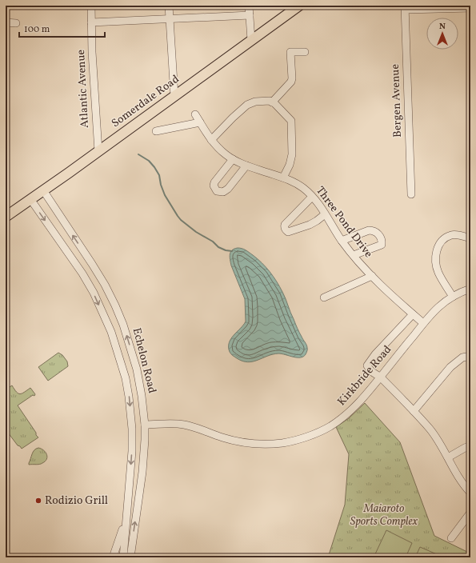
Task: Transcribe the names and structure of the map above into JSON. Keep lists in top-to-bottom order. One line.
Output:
{"streets":{"main road":["Somerdale Road"],"street":["Atlantic Avenue","Bergen Avenue","Three Pond Drive","Echelon Road","Kirkbride Road"]},"crossings":[["Atlantic Avenue","Somerdale Road"],["Somerdale Road","Echelon Road"],["Three Pond Drive","Kirkbride Road"],["Echelon Road","Kirkbride Road"]],"parks":["Maiaroto Sports Complex"],"places":["Rodizio Grill"],"scale_bar":"100 m","north":"top"}
